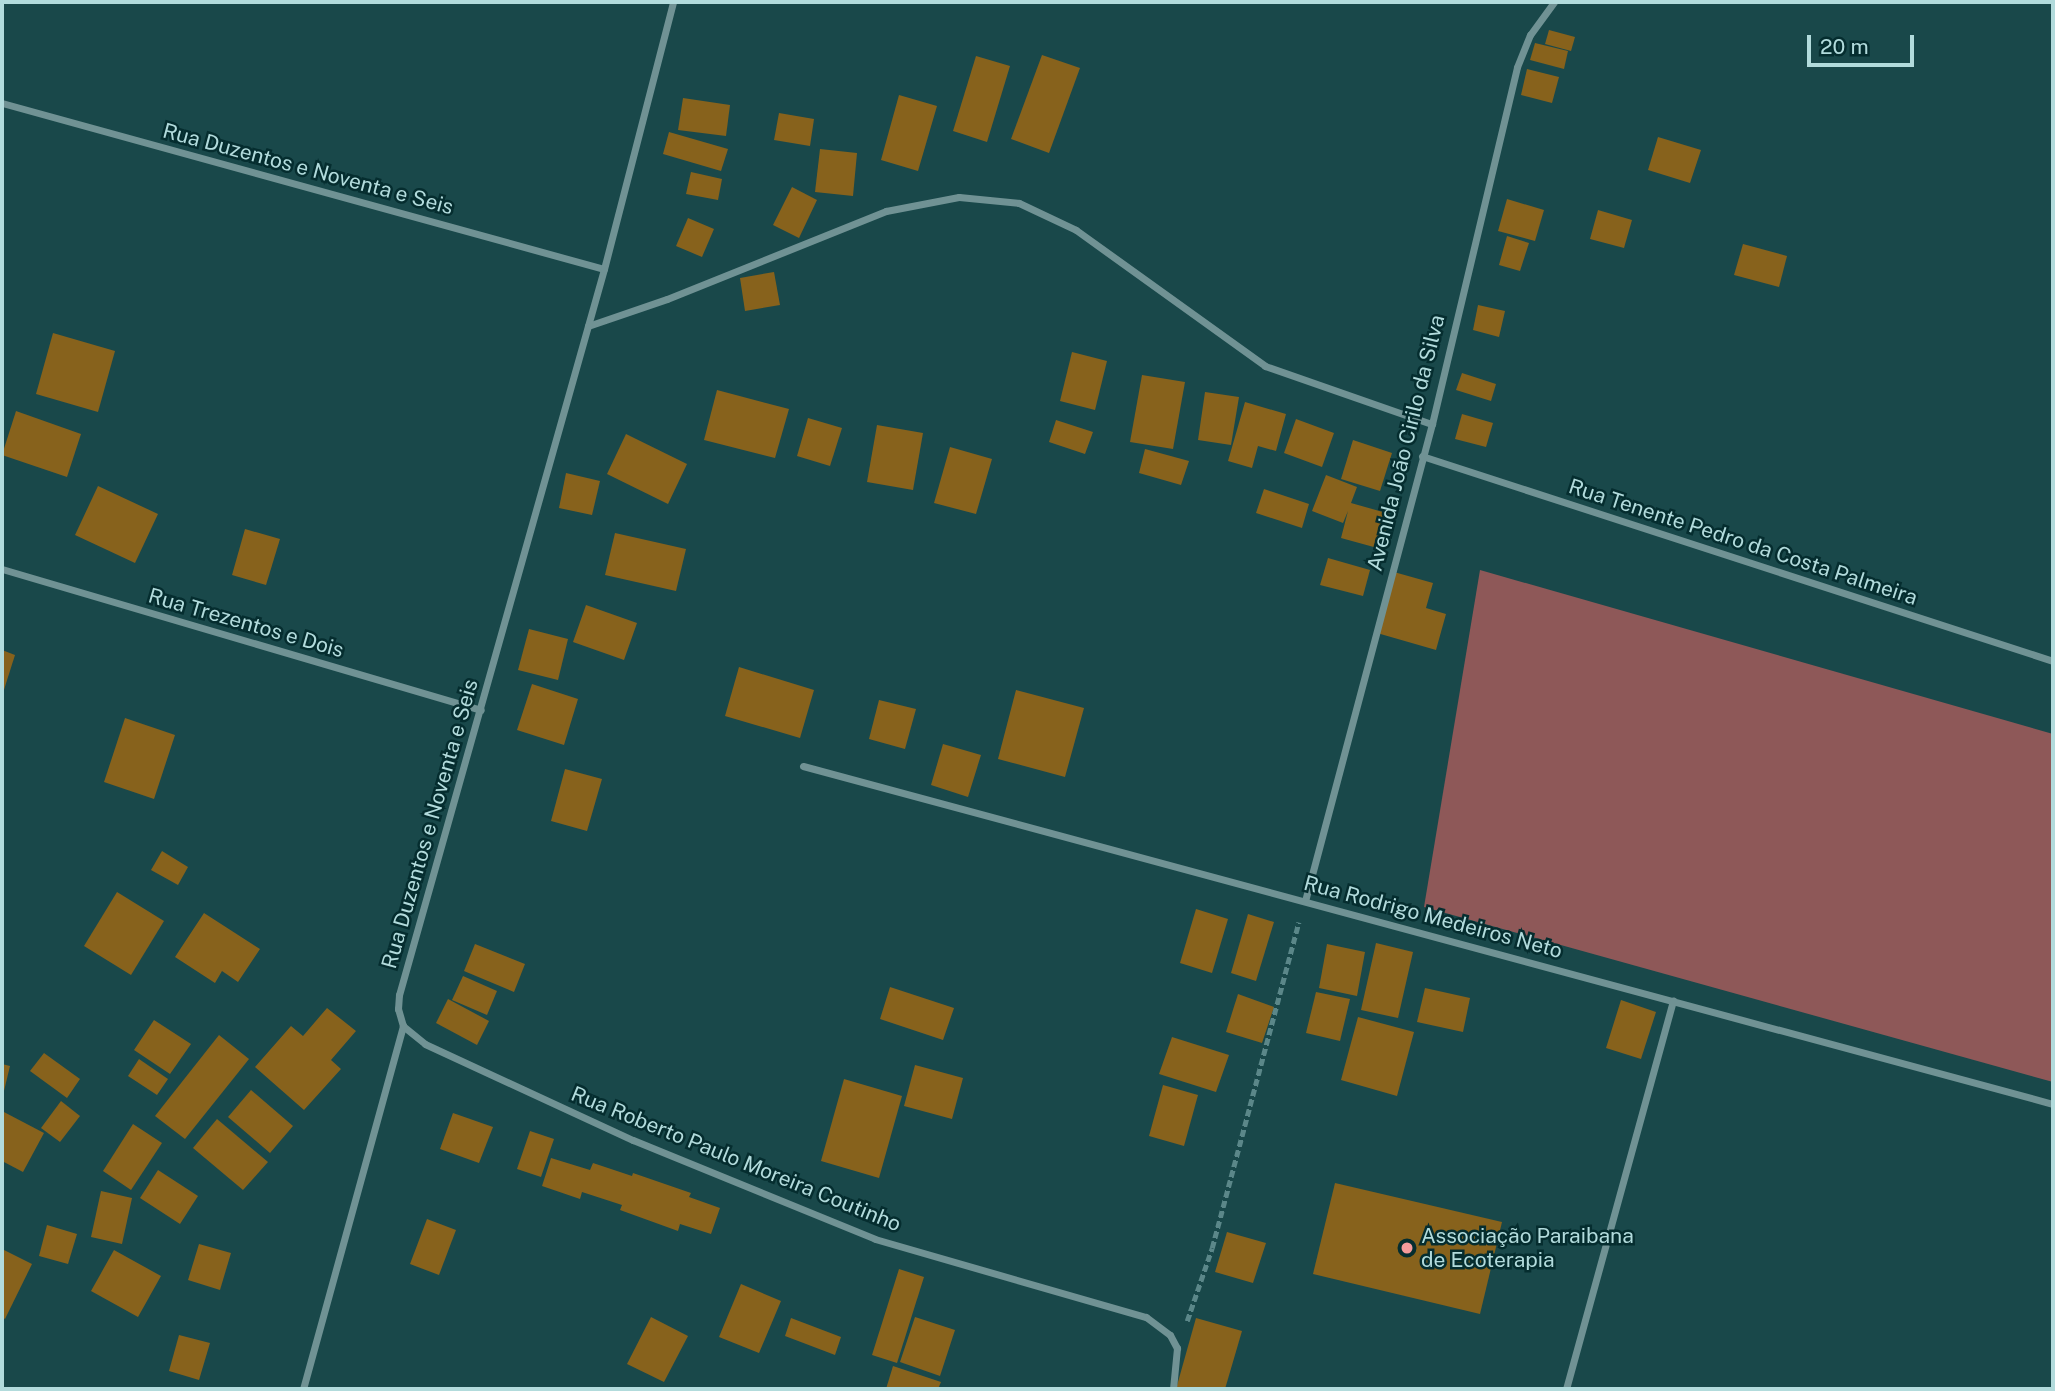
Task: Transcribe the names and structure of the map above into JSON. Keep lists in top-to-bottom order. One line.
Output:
{"streets":{"street":["Rua Duzentos e Noventa e Seis","Avenida João Cirilo da Silva","Rua Tenente Pedro da Costa Palmeira","Rua Trezentos e Dois","Rua Rodrigo Medeiros Neto","Rua Roberto Paulo Moreira Coutinho"]},"crossings":[["Rua Duzentos e Noventa e Seis","Rua Trezentos e Dois"],["Rua Duzentos e Noventa e Seis","Rua Roberto Paulo Moreira Coutinho"],["Avenida João Cirilo da Silva","Rua Tenente Pedro da Costa Palmeira"],["Avenida João Cirilo da Silva","Rua Rodrigo Medeiros Neto"]],"places":["Associação Paraibana de Ecoterapia"],"scale_bar":"20 m"}
